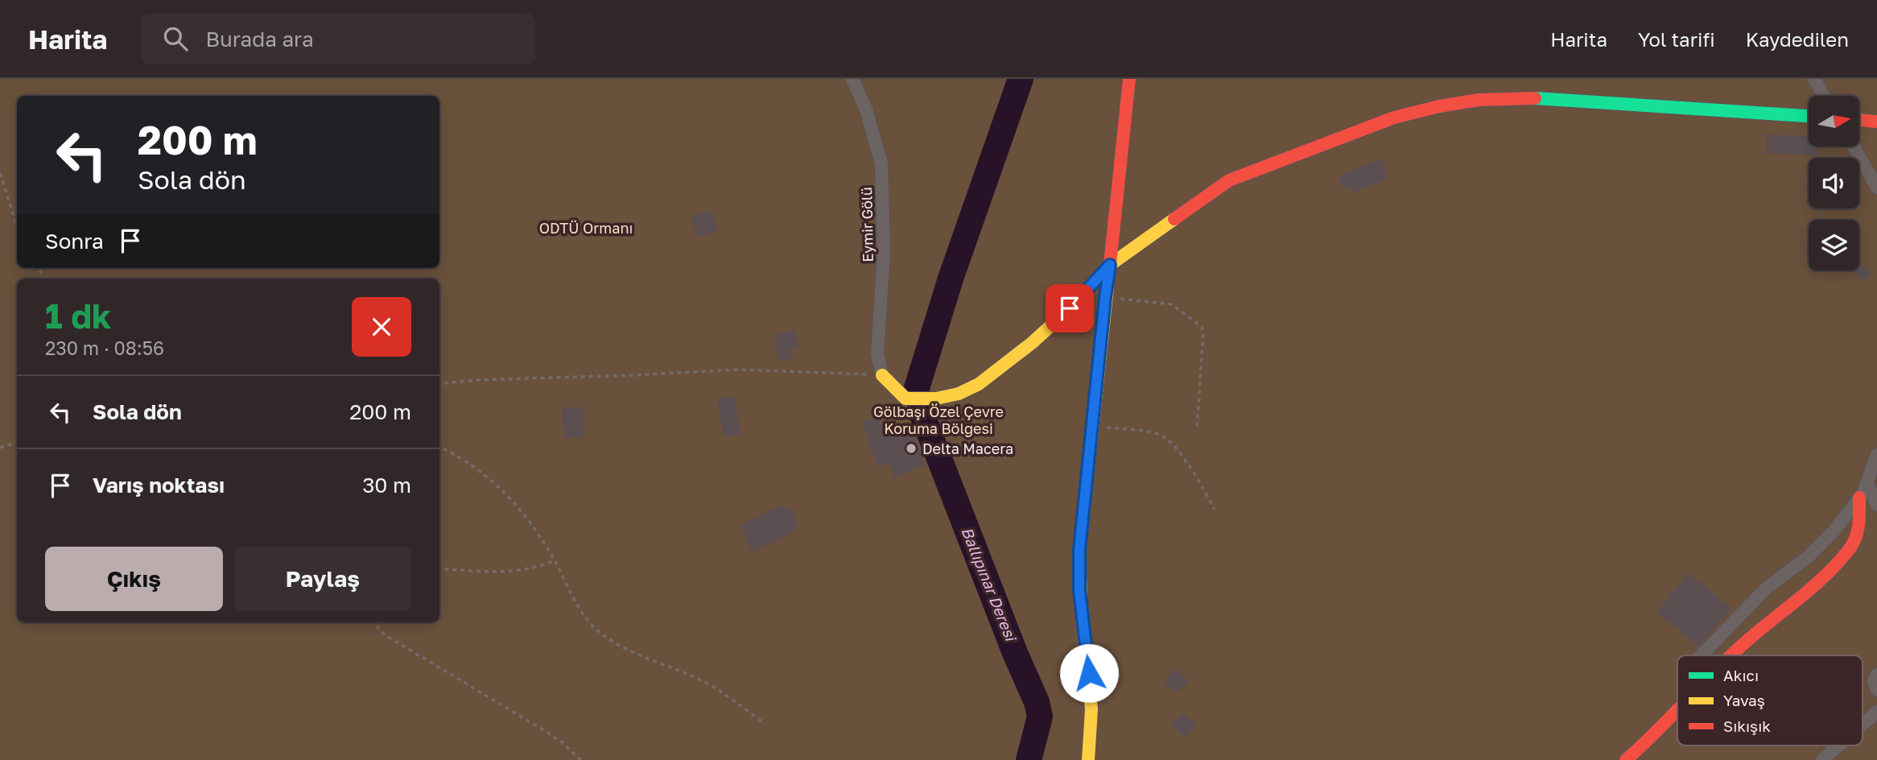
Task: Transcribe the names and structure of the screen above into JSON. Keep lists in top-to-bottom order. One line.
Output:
{"streets":{"street":["Eymir Gölü"]},"water":["Ballıpınar Deresi"],"parks":["ODTÜ Ormanı","Gölbaşı Özel Çevre Koruma Bölgesi"],"places":["Delta Macera"],"legend":["Akıcı","Yavaş","Sıkışık"],"north":"right","page":{"header":"Harita","search":"Burada ara","nav":["Harita","Yol tarifi","Kaydedilen"],"turn":["200 m","Sola dön"],"then":"Sonra","heading":["1 dk","230 m · 08:56"],"list":[{"name":"Sola dön","value":"200 m"},{"name":"Varış noktası","value":"30 m"}],"buttons":["Çıkış","Paylaş"]}}
